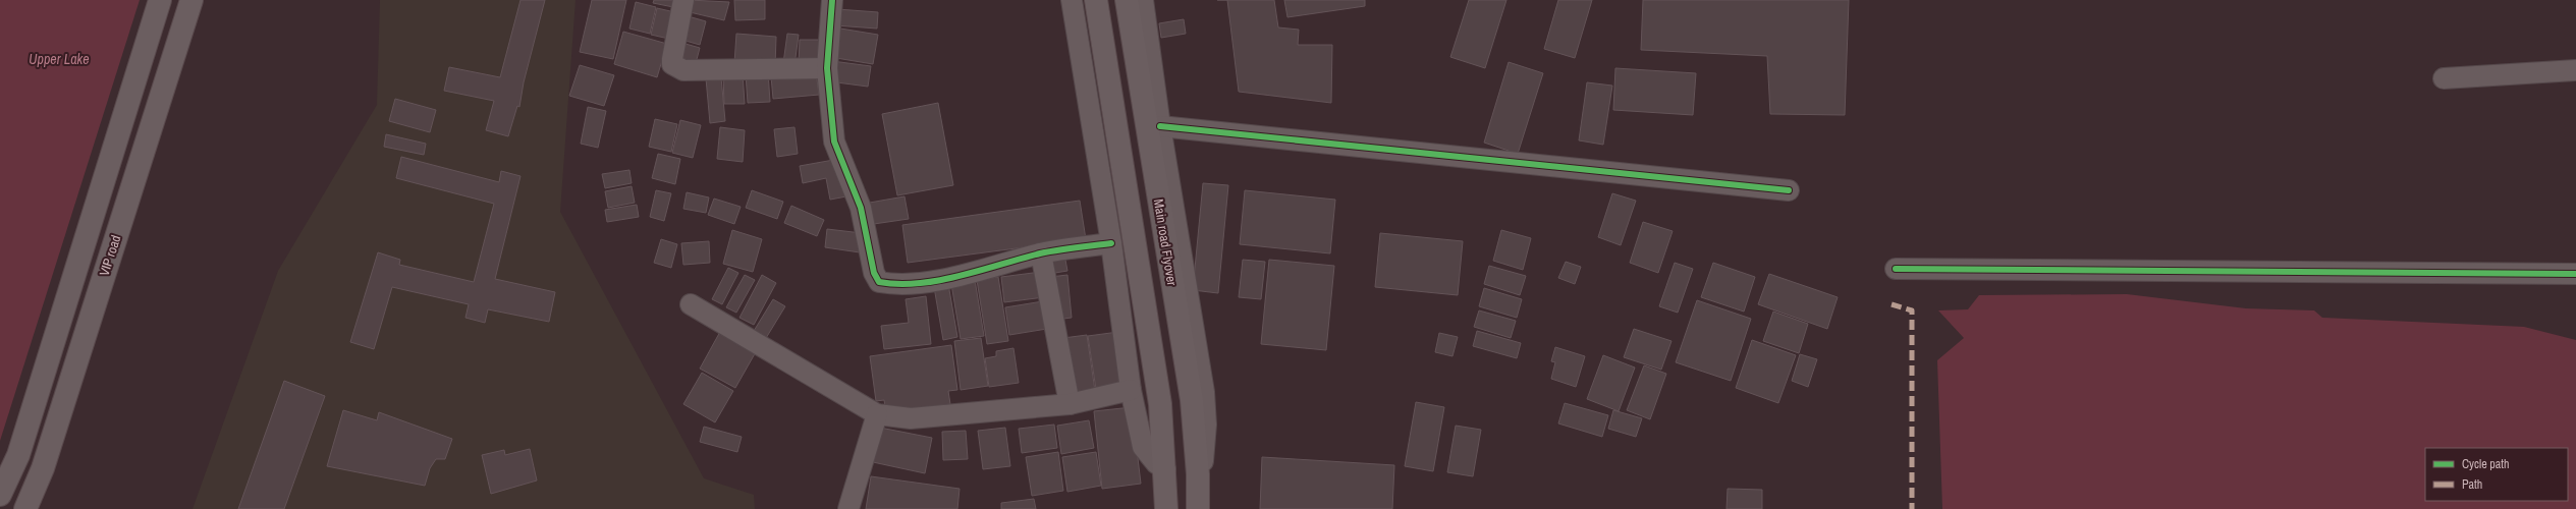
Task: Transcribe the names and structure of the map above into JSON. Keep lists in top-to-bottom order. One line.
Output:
{"streets":{"main road":["Main road Flyover","VIP road"]},"water":["Upper Lake"],"legend":["Cycle path","Path"]}
